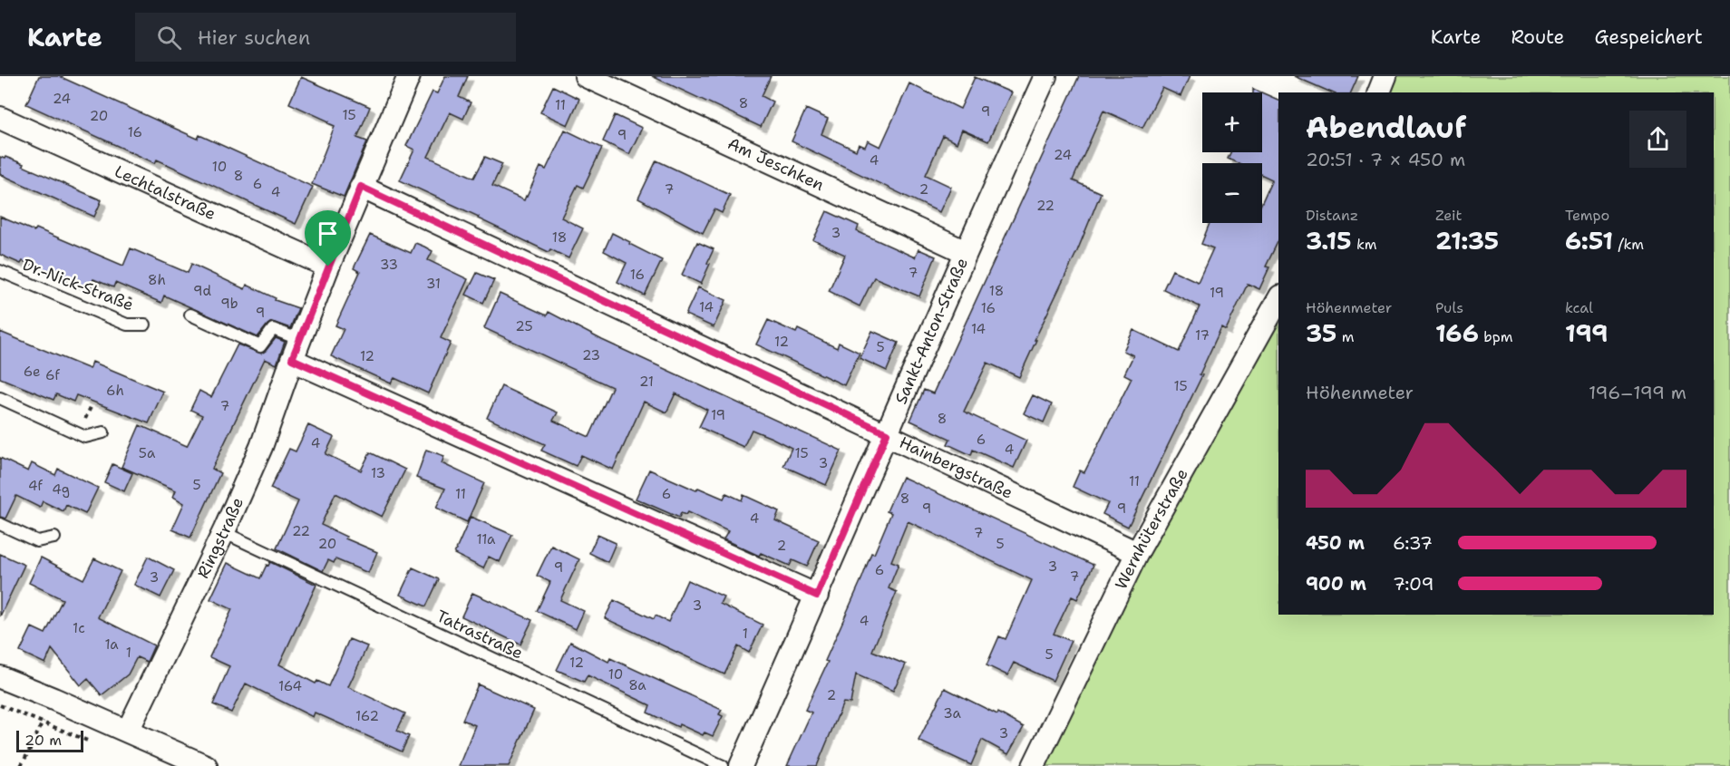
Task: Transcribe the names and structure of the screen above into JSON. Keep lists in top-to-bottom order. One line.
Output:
{"streets":{"street":["Am Jeschken","Lechtalstraße","Sankt-Anton-Straße","Hainbergstraße","Wernhüterstraße","Ringstraße"],"lane":["Dr.-Nick-Straße","Tatrastraße"]},"crossings":[["Am Jeschken","Sankt-Anton-Straße"],["Lechtalstraße","Ringstraße"],["Sankt-Anton-Straße","Hainbergstraße"],["Hainbergstraße","Wernhüterstraße"],["Hainbergstraße","Ringstraße"],["Ringstraße","Tatrastraße"]],"house_numbers":["24","8","11","9","15","20","16","9","24","4","10","8","6","7","2","4","22","3","18","33","7","16","8h","31","9d","18","19","9b","14","16","9","25","14","17","12","5","23","12","6e","6f","21","15","6h","7","19","8","6","4","4","5a","15","3","13","11","5","4f","4g","11","6","8","9","9","4","22","7","11a","20","5","2","3","9","6","7","3","3","4","1c","1","1a","1","5","12","10","8a","164","2","3a","162","3"],"scale_bar":"20 m","page":{"header":"Karte","search":"Hier suchen","nav":["Karte","Route","Gespeichert"],"map_buttons":["+","−"],"heading":["Abendlauf","20:51 · 7 × 450 m"],"stats":[["Distanz","3.15 km"],["Zeit","21:35"],["Tempo","6:51 /km"],["Höhenmeter","35 m"],["Puls","166 bpm"],["kcal","199"]],"chart":["Höhenmeter","196–199 m"],"list":[{"name":"450 m","note":"6:37"},{"name":"900 m","note":"7:09"}],"scale":"20 m"}}
